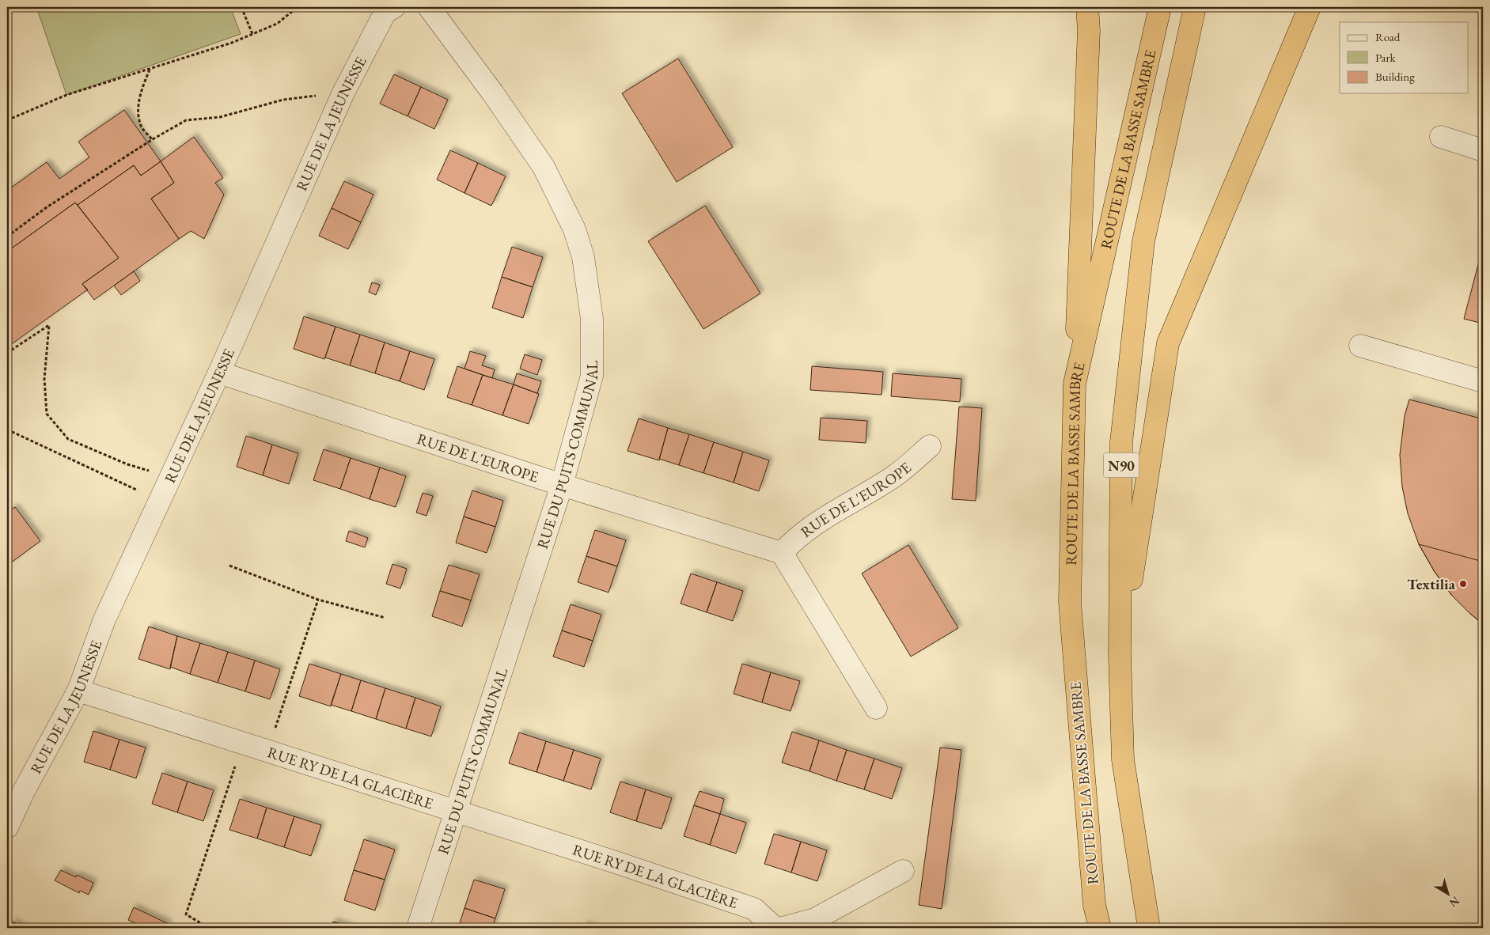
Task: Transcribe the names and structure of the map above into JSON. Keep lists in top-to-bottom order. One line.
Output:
{"streets":{"highway":["ROUTE DE LA BASSE SAMBRE","N90"],"street":["RUE DE LA JEUNESSE","RUE DU PUITS COMMUNAL","RUE DE L'EUROPE","RUE RY DE LA GLACIÈRE"]},"crossings":[["RUE DE LA JEUNESSE","RUE DE L'EUROPE"],["RUE DE LA JEUNESSE","RUE RY DE LA GLACIÈRE"],["RUE DU PUITS COMMUNAL","RUE DE L'EUROPE"],["RUE DU PUITS COMMUNAL","RUE RY DE LA GLACIÈRE"]],"places":["Textilia"],"legend":["Road","Park","Building"],"north":"bottom right"}
